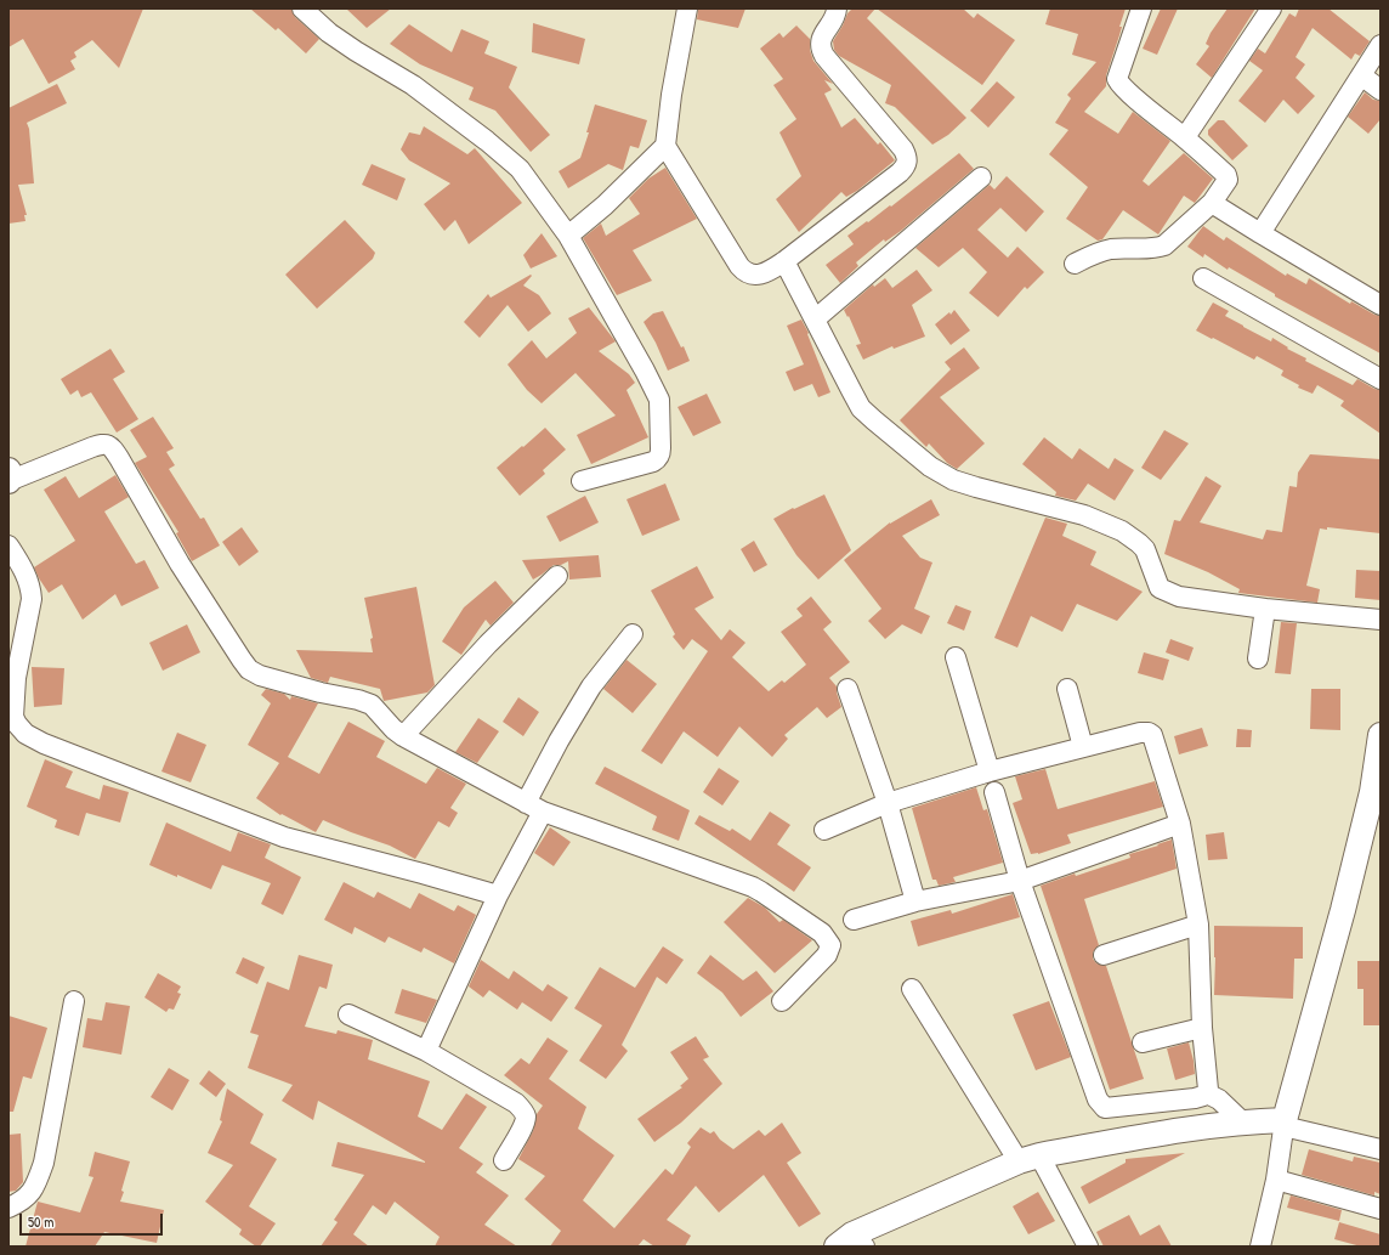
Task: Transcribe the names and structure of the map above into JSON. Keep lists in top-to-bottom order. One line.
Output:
{"scale_bar":"50 m"}
